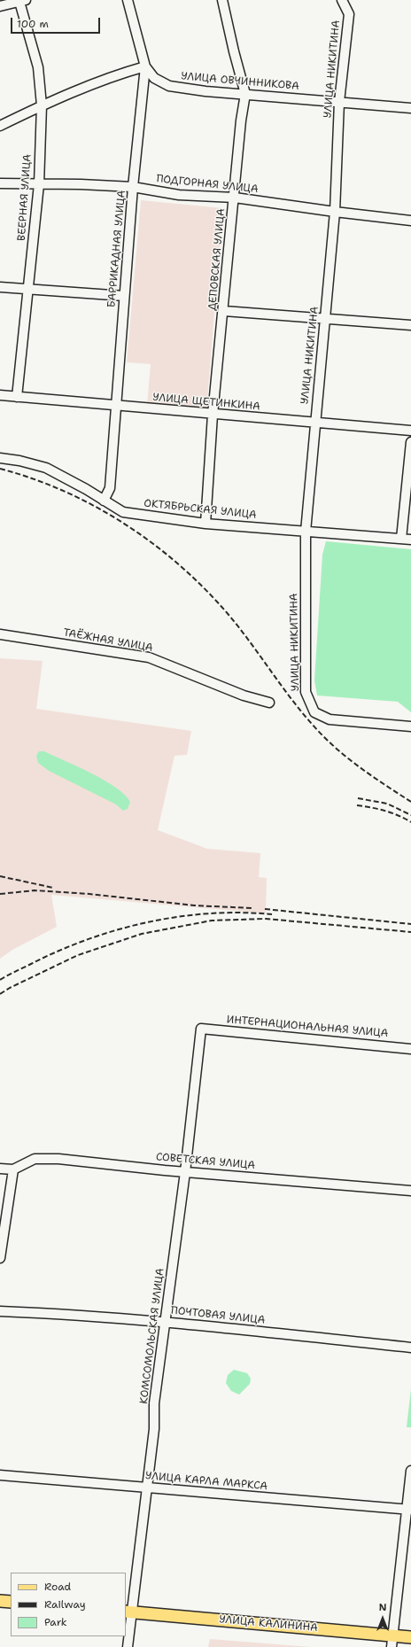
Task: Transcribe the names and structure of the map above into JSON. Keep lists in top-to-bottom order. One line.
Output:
{"streets":{"main road":["УЛИЦА КАЛИНИНА"],"street":["УЛИЦА НИКИТИНА","УЛИЦА ОВЧИННИКОВА","ПОДГОРНАЯ УЛИЦА","ВЕЕРНАЯ УЛИЦА","БАРРИКАДНАЯ УЛИЦА","ДЕПОВСКАЯ УЛИЦА","УЛИЦА ЩЕТИНКИНА","ОКТЯБРЬСКАЯ УЛИЦА","ТАЁЖНАЯ УЛИЦА","ИНТЕРНАЦИОНАЛЬНАЯ УЛИЦА","СОВЕТСКАЯ УЛИЦА","ПОЧТОВАЯ УЛИЦА","КОМСОМОЛЬСКАЯ УЛИЦА","УЛИЦА КАРЛА МАРКСА"]},"crossings":[["УЛИЦА НИКИТИНА","УЛИЦА ОВЧИННИКОВА"],["УЛИЦА НИКИТИНА","ПОДГОРНАЯ УЛИЦА"],["УЛИЦА НИКИТИНА","УЛИЦА ЩЕТИНКИНА"],["УЛИЦА НИКИТИНА","ОКТЯБРЬСКАЯ УЛИЦА"],["УЛИЦА ОВЧИННИКОВА","БАРРИКАДНАЯ УЛИЦА"],["УЛИЦА ОВЧИННИКОВА","ДЕПОВСКАЯ УЛИЦА"],["ПОДГОРНАЯ УЛИЦА","ВЕЕРНАЯ УЛИЦА"],["ПОДГОРНАЯ УЛИЦА","БАРРИКАДНАЯ УЛИЦА"],["ПОДГОРНАЯ УЛИЦА","ДЕПОВСКАЯ УЛИЦА"],["ВЕЕРНАЯ УЛИЦА","УЛИЦА ЩЕТИНКИНА"],["БАРРИКАДНАЯ УЛИЦА","УЛИЦА ЩЕТИНКИНА"],["БАРРИКАДНАЯ УЛИЦА","ОКТЯБРЬСКАЯ УЛИЦА"],["ДЕПОВСКАЯ УЛИЦА","УЛИЦА ЩЕТИНКИНА"],["ДЕПОВСКАЯ УЛИЦА","ОКТЯБРЬСКАЯ УЛИЦА"],["ИНТЕРНАЦИОНАЛЬНАЯ УЛИЦА","КОМСОМОЛЬСКАЯ УЛИЦА"],["СОВЕТСКАЯ УЛИЦА","КОМСОМОЛЬСКАЯ УЛИЦА"],["ПОЧТОВАЯ УЛИЦА","КОМСОМОЛЬСКАЯ УЛИЦА"],["КОМСОМОЛЬСКАЯ УЛИЦА","УЛИЦА КАРЛА МАРКСА"],["КОМСОМОЛЬСКАЯ УЛИЦА","УЛИЦА КАЛИНИНА"]],"legend":["Road","Railway","Park"],"scale_bar":"100 m","north":"top"}
